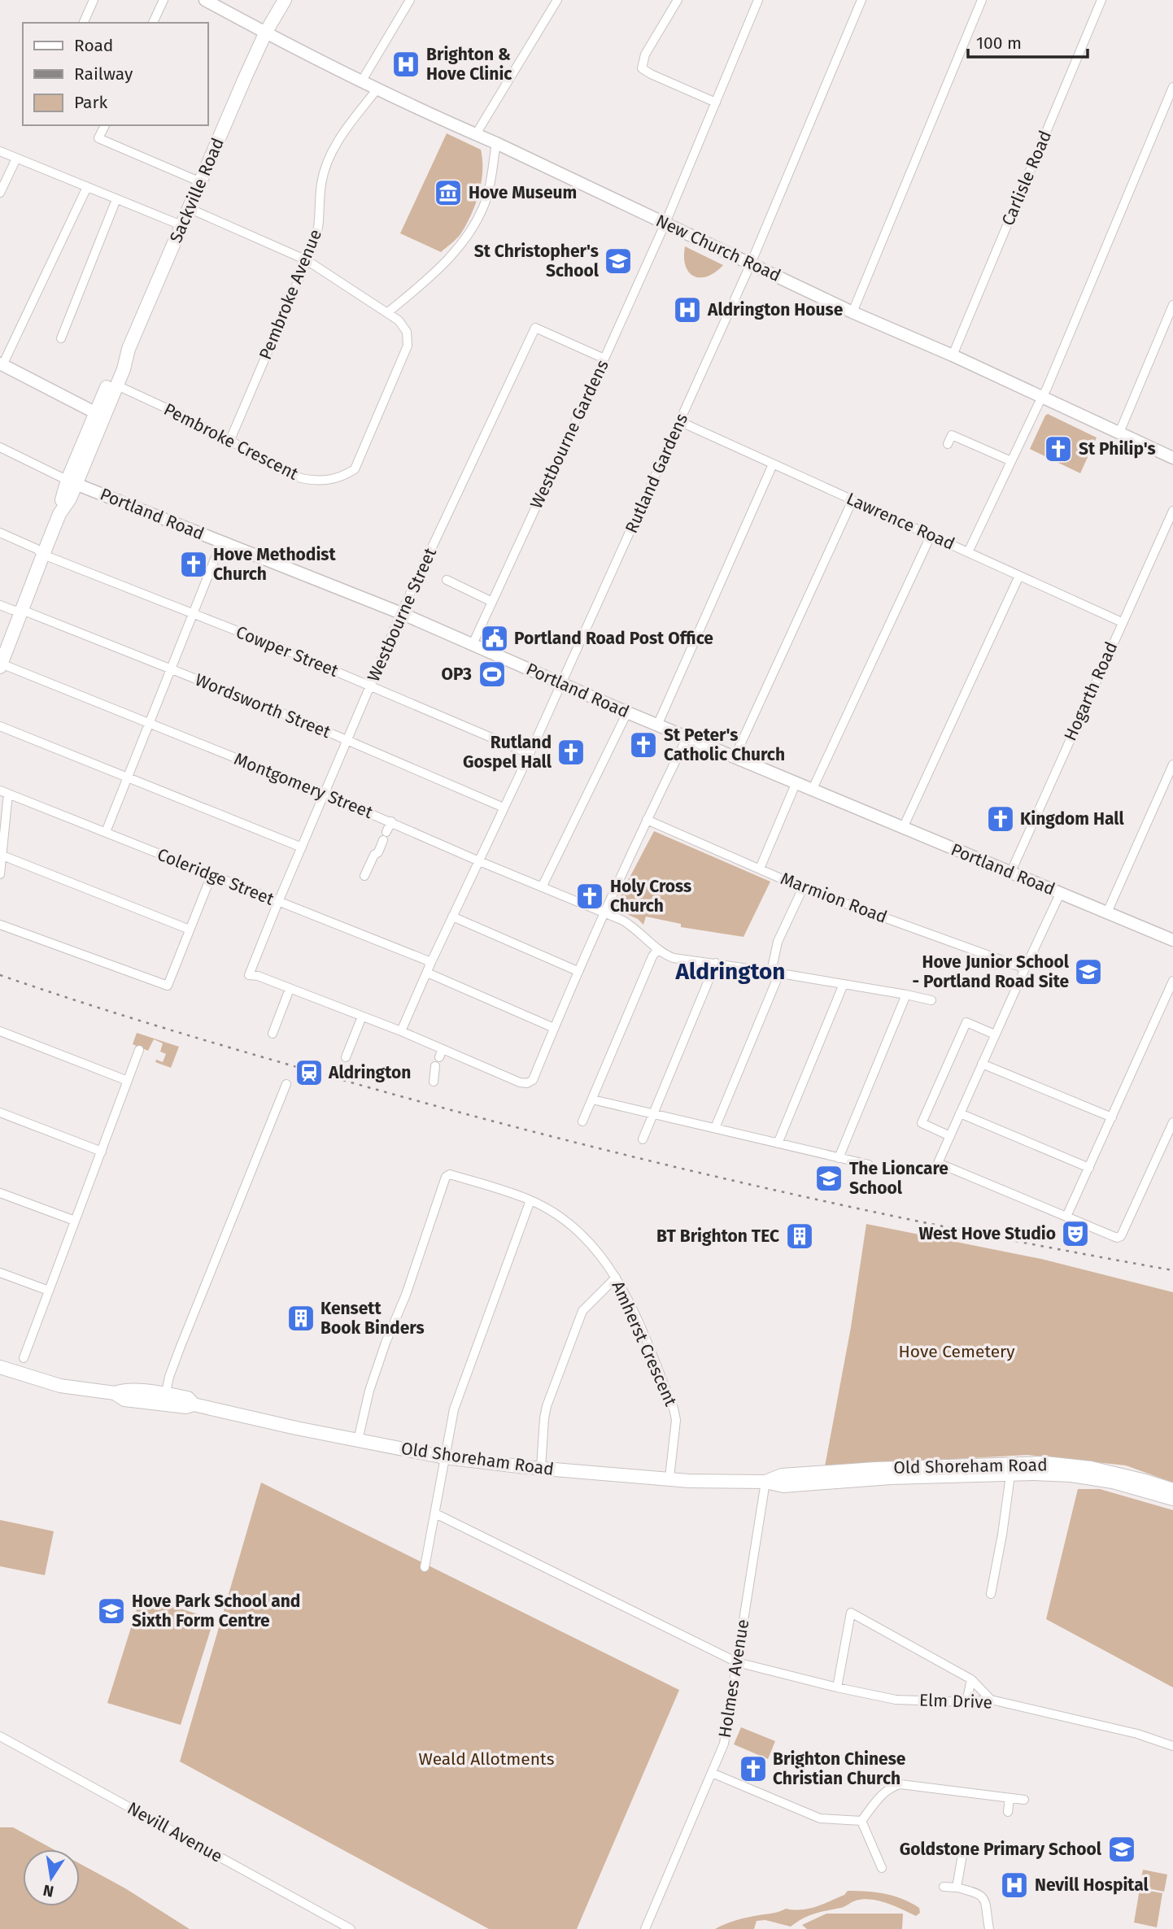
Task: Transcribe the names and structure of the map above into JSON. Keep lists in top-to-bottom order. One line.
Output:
{"streets":{"main road":["Sackville Road","Old Shoreham Road"],"street":["Carlisle Road","New Church Road","Pembroke Avenue","Westbourne Gardens","Pembroke Crescent","Rutland Gardens","Portland Road","Lawrence Road","Westbourne Street","Cowper Street","Hogarth Road","Wordsworth Street","Montgomery Street","Coleridge Street","Marmion Road","Amherst Crescent","Holmes Avenue","Elm Drive","Nevill Avenue"]},"crossings":[["Carlisle Road","New Church Road"],["Sackville Road","New Church Road"],["Sackville Road","Pembroke Crescent"],["Sackville Road","Portland Road"],["Sackville Road","Cowper Street"],["Sackville Road","Wordsworth Street"],["Sackville Road","Montgomery Street"],["New Church Road","Pembroke Avenue"],["New Church Road","Westbourne Gardens"],["New Church Road","Rutland Gardens"],["Pembroke Avenue","Pembroke Crescent"],["Westbourne Gardens","Portland Road"],["Westbourne Gardens","Westbourne Street"],["Rutland Gardens","Portland Road"],["Rutland Gardens","Lawrence Road"],["Rutland Gardens","Cowper Street"],["Rutland Gardens","Wordsworth Street"],["Rutland Gardens","Montgomery Street"],["Rutland Gardens","Coleridge Street"],["Portland Road","Westbourne Street"],["Portland Road","Hogarth Road"],["Lawrence Road","Hogarth Road"],["Westbourne Street","Cowper Street"],["Westbourne Street","Wordsworth Street"],["Westbourne Street","Montgomery Street"],["Westbourne Street","Coleridge Street"],["Amherst Crescent","Old Shoreham Road"],["Old Shoreham Road","Holmes Avenue"],["Holmes Avenue","Elm Drive"]],"districts":["Aldrington"],"parks":["Hove Cemetery","Weald Allotments"],"places":{"hospital":["Brighton & Hove Clinic","Aldrington House","Nevill Hospital"],"museum":["Hove Museum"],"school or university":["St Christopher's School","Hove Junior School - Portland Road Site","The Lioncare School","Hove Park School and Sixth Form Centre","Goldstone Primary School"],"church":["St Philip's","Hove Methodist Church","St Peter's Catholic Church","Rutland Gospel Hall","Kingdom Hall","Holy Cross Church","Brighton Chinese Christian Church"],"public building":["Portland Road Post Office"],"sports":["OP3"],"station":["Aldrington"],"theatre":["West Hove Studio"],"building":["BT Brighton TEC","Kensett Book Binders"]},"legend":["Road","Railway","Park"],"scale_bar":"100 m","north":"bottom"}
